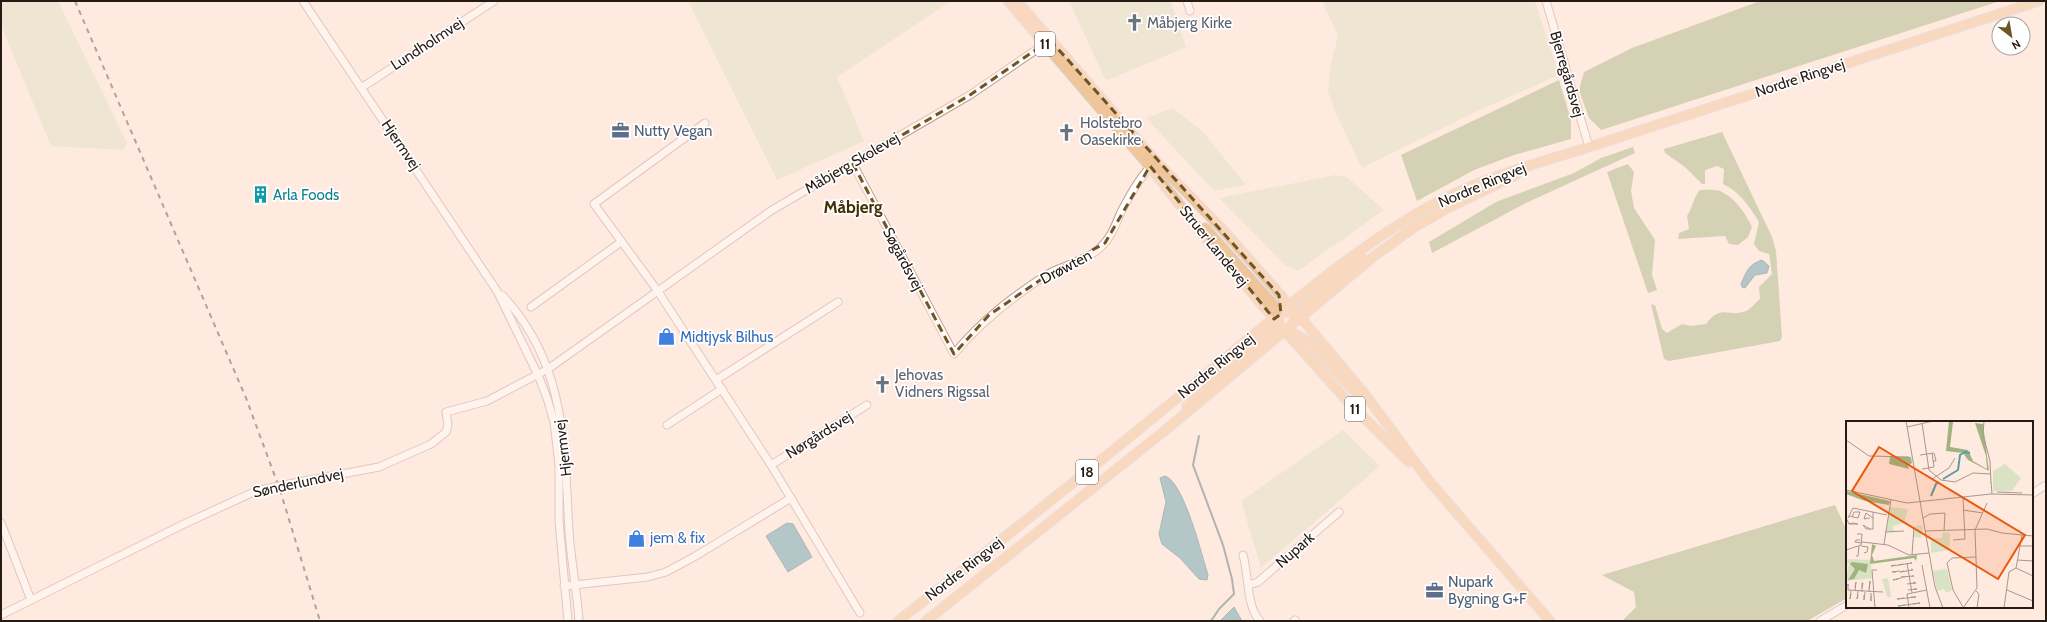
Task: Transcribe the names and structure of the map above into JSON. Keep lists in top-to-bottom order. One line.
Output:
{"streets":{"main road":["11","Nordre Ringvej","Struer Landevej","18"],"street":["Lundholmvej","Bjerregårdsvej","Hjermvej","Måbjerg Skolevej","Søgårdsvej","Drøwten","Nørgårdsvej","Sønderlundvej","Nupark"]},"crossings":[["Lundholmvej","Hjermvej"],["11","Nordre Ringvej"],["11","Struer Landevej"],["Bjerregårdsvej","Nordre Ringvej"],["Nordre Ringvej","Struer Landevej"],["Hjermvej","Måbjerg Skolevej"],["Hjermvej","Sønderlundvej"],["Måbjerg Skolevej","Struer Landevej"],["Måbjerg Skolevej","Søgårdsvej"],["Måbjerg Skolevej","Nørgårdsvej"],["Måbjerg Skolevej","Sønderlundvej"],["Struer Landevej","Drøwten"],["Søgårdsvej","Drøwten"]],"districts":["Måbjerg"],"places":{"church":["Måbjerg Kirke","Holstebro Oasekirke","Jehovas Vidners Rigssal"],"office":["Nutty Vegan","Nupark Bygning G+F"],"building":["Arla Foods"],"shop":["Midtjysk Bilhus","jem & fix"]},"north":"bottom right"}
